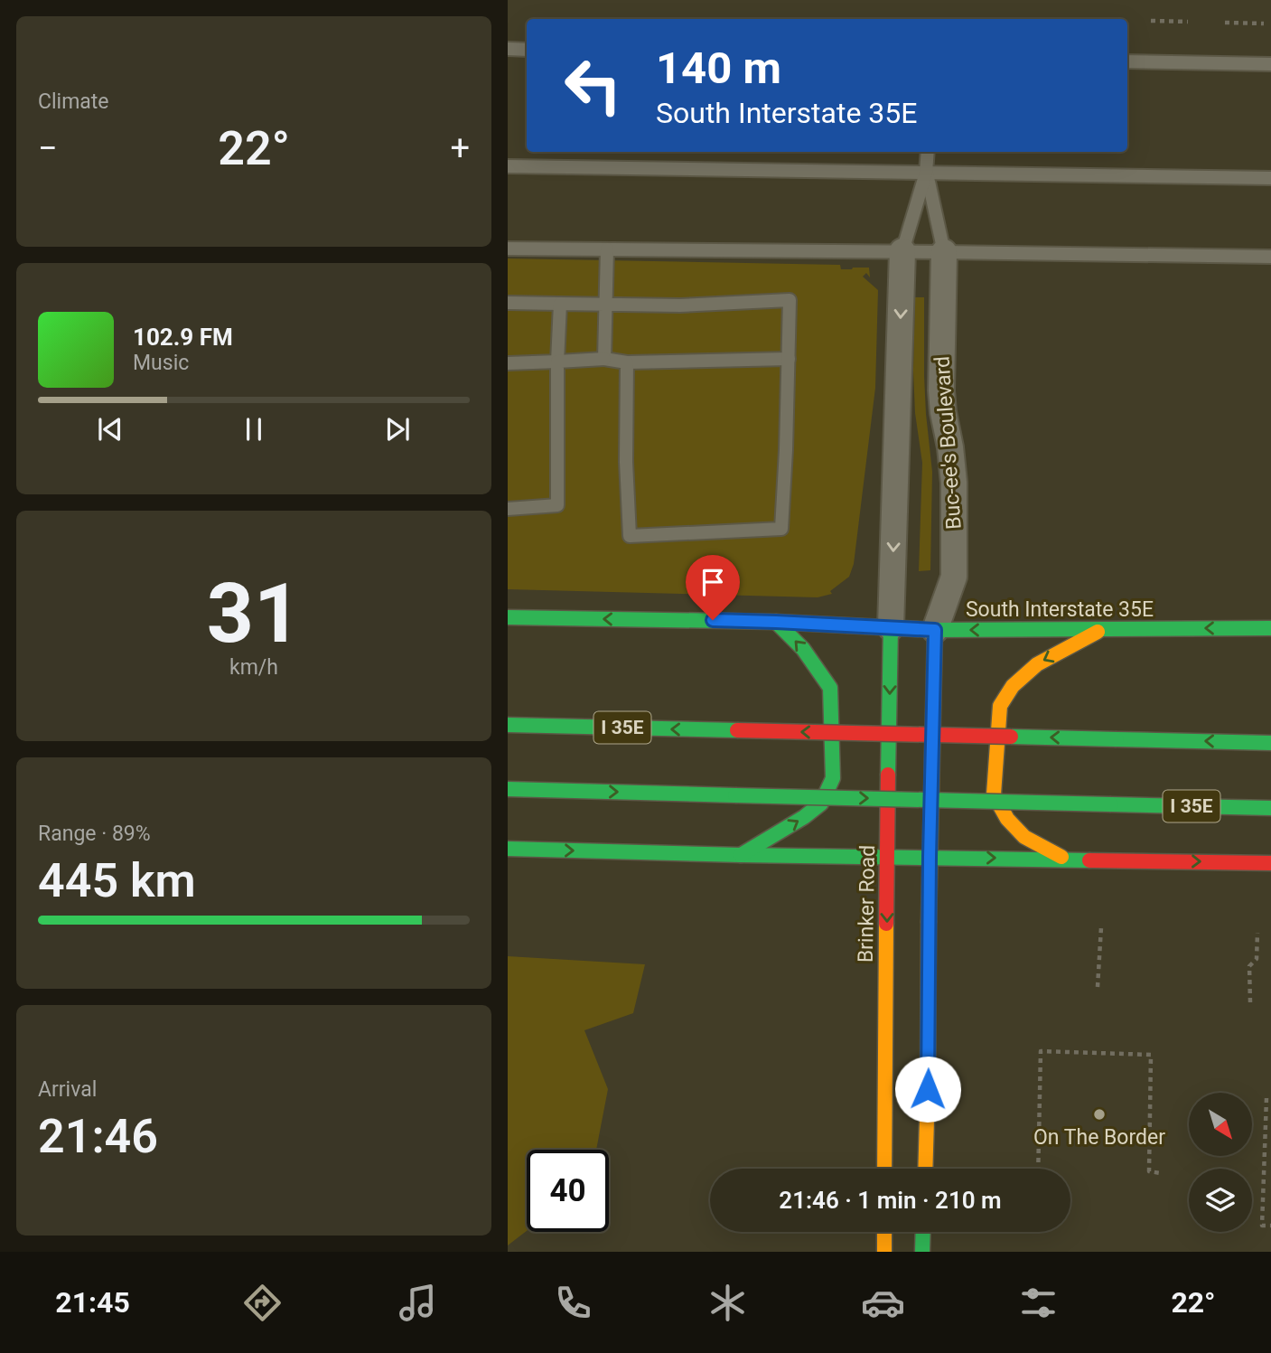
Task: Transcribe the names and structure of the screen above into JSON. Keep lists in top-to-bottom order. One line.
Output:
{"streets":{"main road":["South Interstate 35E","I 35E","Brinker Road"],"street":["Buc-ee's Boulevard"]},"crossings":[["Buc-ee's Boulevard","South Interstate 35E"],["Buc-ee's Boulevard","Brinker Road"],["South Interstate 35E","Brinker Road"]],"places":["On The Border"],"north":"bottom right","page":{"tile":["Climate",["31","km/h"],["Range · 89%","445 km"],["Arrival","21:46"]],"turn":["140 m","South Interstate 35E"],"heat":["−","22°","+"],"song":["102.9 FM","Music"],"limit":"40","trip":"21:46 · 1 min · 210 m","tabs":["21:45","22°"]}}
